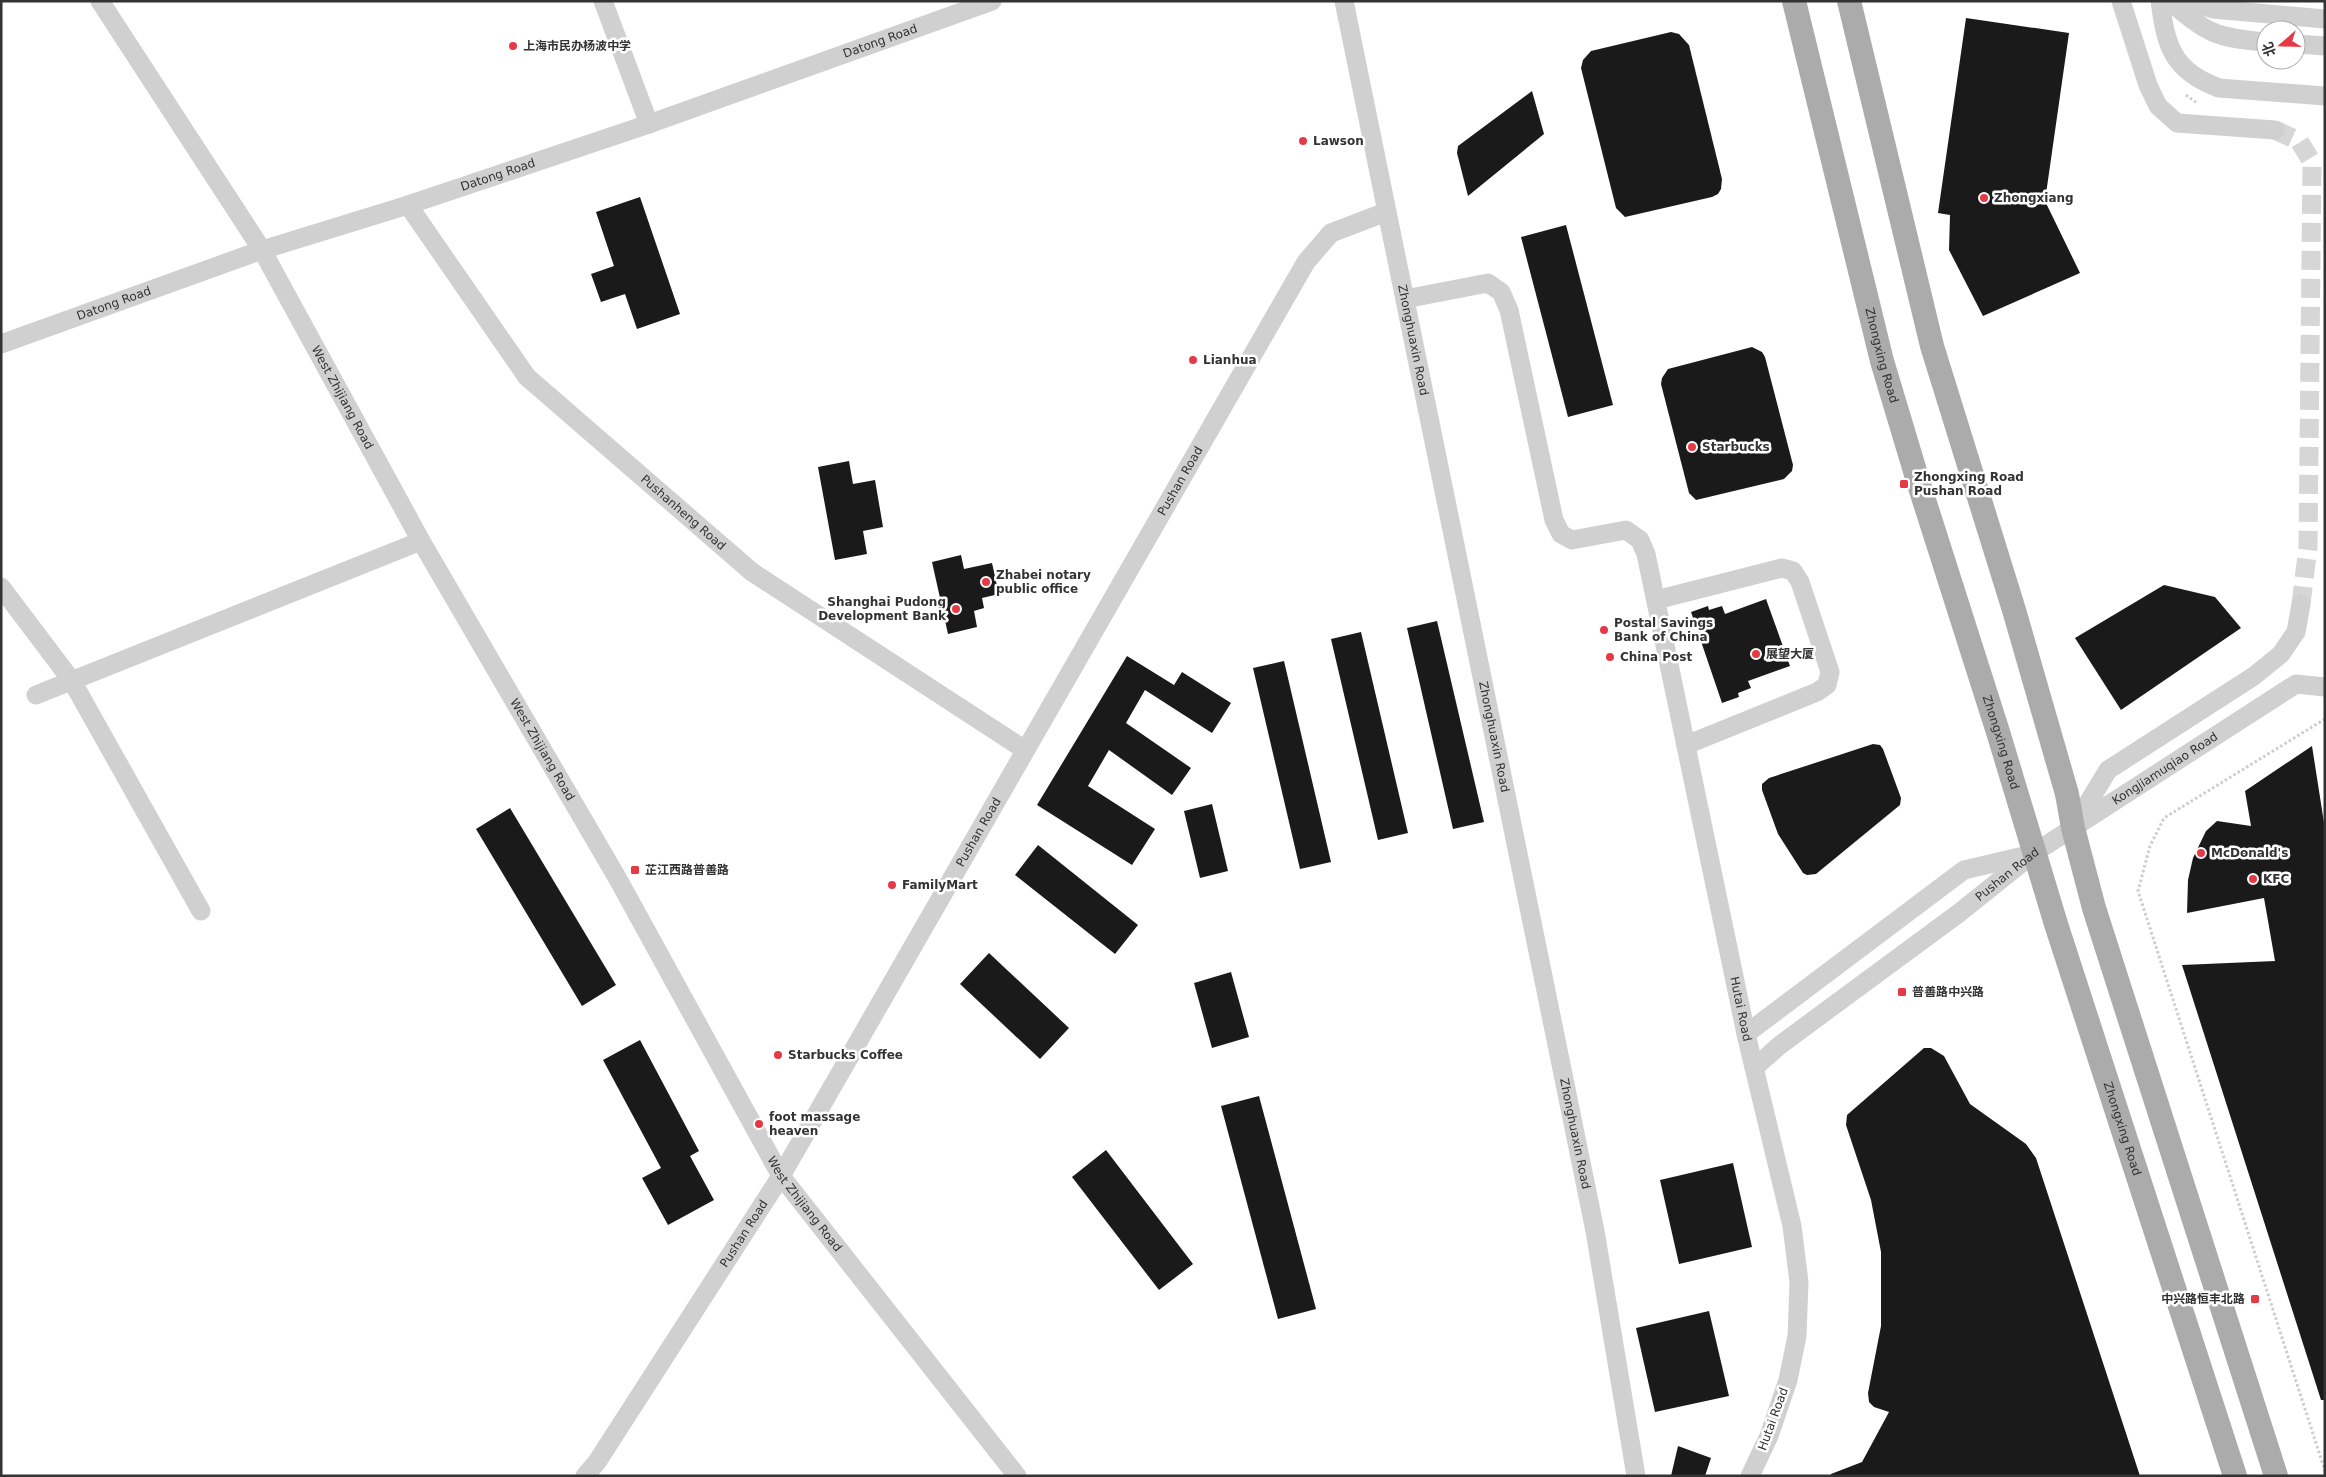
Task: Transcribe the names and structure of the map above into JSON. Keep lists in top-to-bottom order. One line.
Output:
{"streets":{"main road":["Zhongxing Road"],"street":["Datong Road","Zhonghuaxin Road","West Zhijiang Road","Pushan Road","Pushanheng Road","Kongjiamuqiao Road","Hutai Road"]},"crossings":[["Datong Road","West Zhijiang Road"],["Datong Road","Pushanheng Road"],["Zhonghuaxin Road","Pushan Road"],["Zhonghuaxin Road","Hutai Road"],["Zhongxing Road","Pushan Road"],["Zhongxing Road","Kongjiamuqiao Road"],["West Zhijiang Road","Pushan Road"],["Pushan Road","Pushanheng Road"],["Pushan Road","Kongjiamuqiao Road"],["Pushan Road","Hutai Road"]],"places":{"other":["上海市民办杨波中学","Lawson","Zhongxiang","Lianhua","Starbucks","Zhabei notary public office","Shanghai Pudong Development Bank","Postal Savings Bank of China","展望大厦","China Post","McDonald's","KFC","FamilyMart","Starbucks Coffee","foot massage heaven"],"transit":["Zhongxing Road Pushan Road","芷江西路普善路","普善路中兴路","中兴路恒丰北路"]},"north":"left"}
